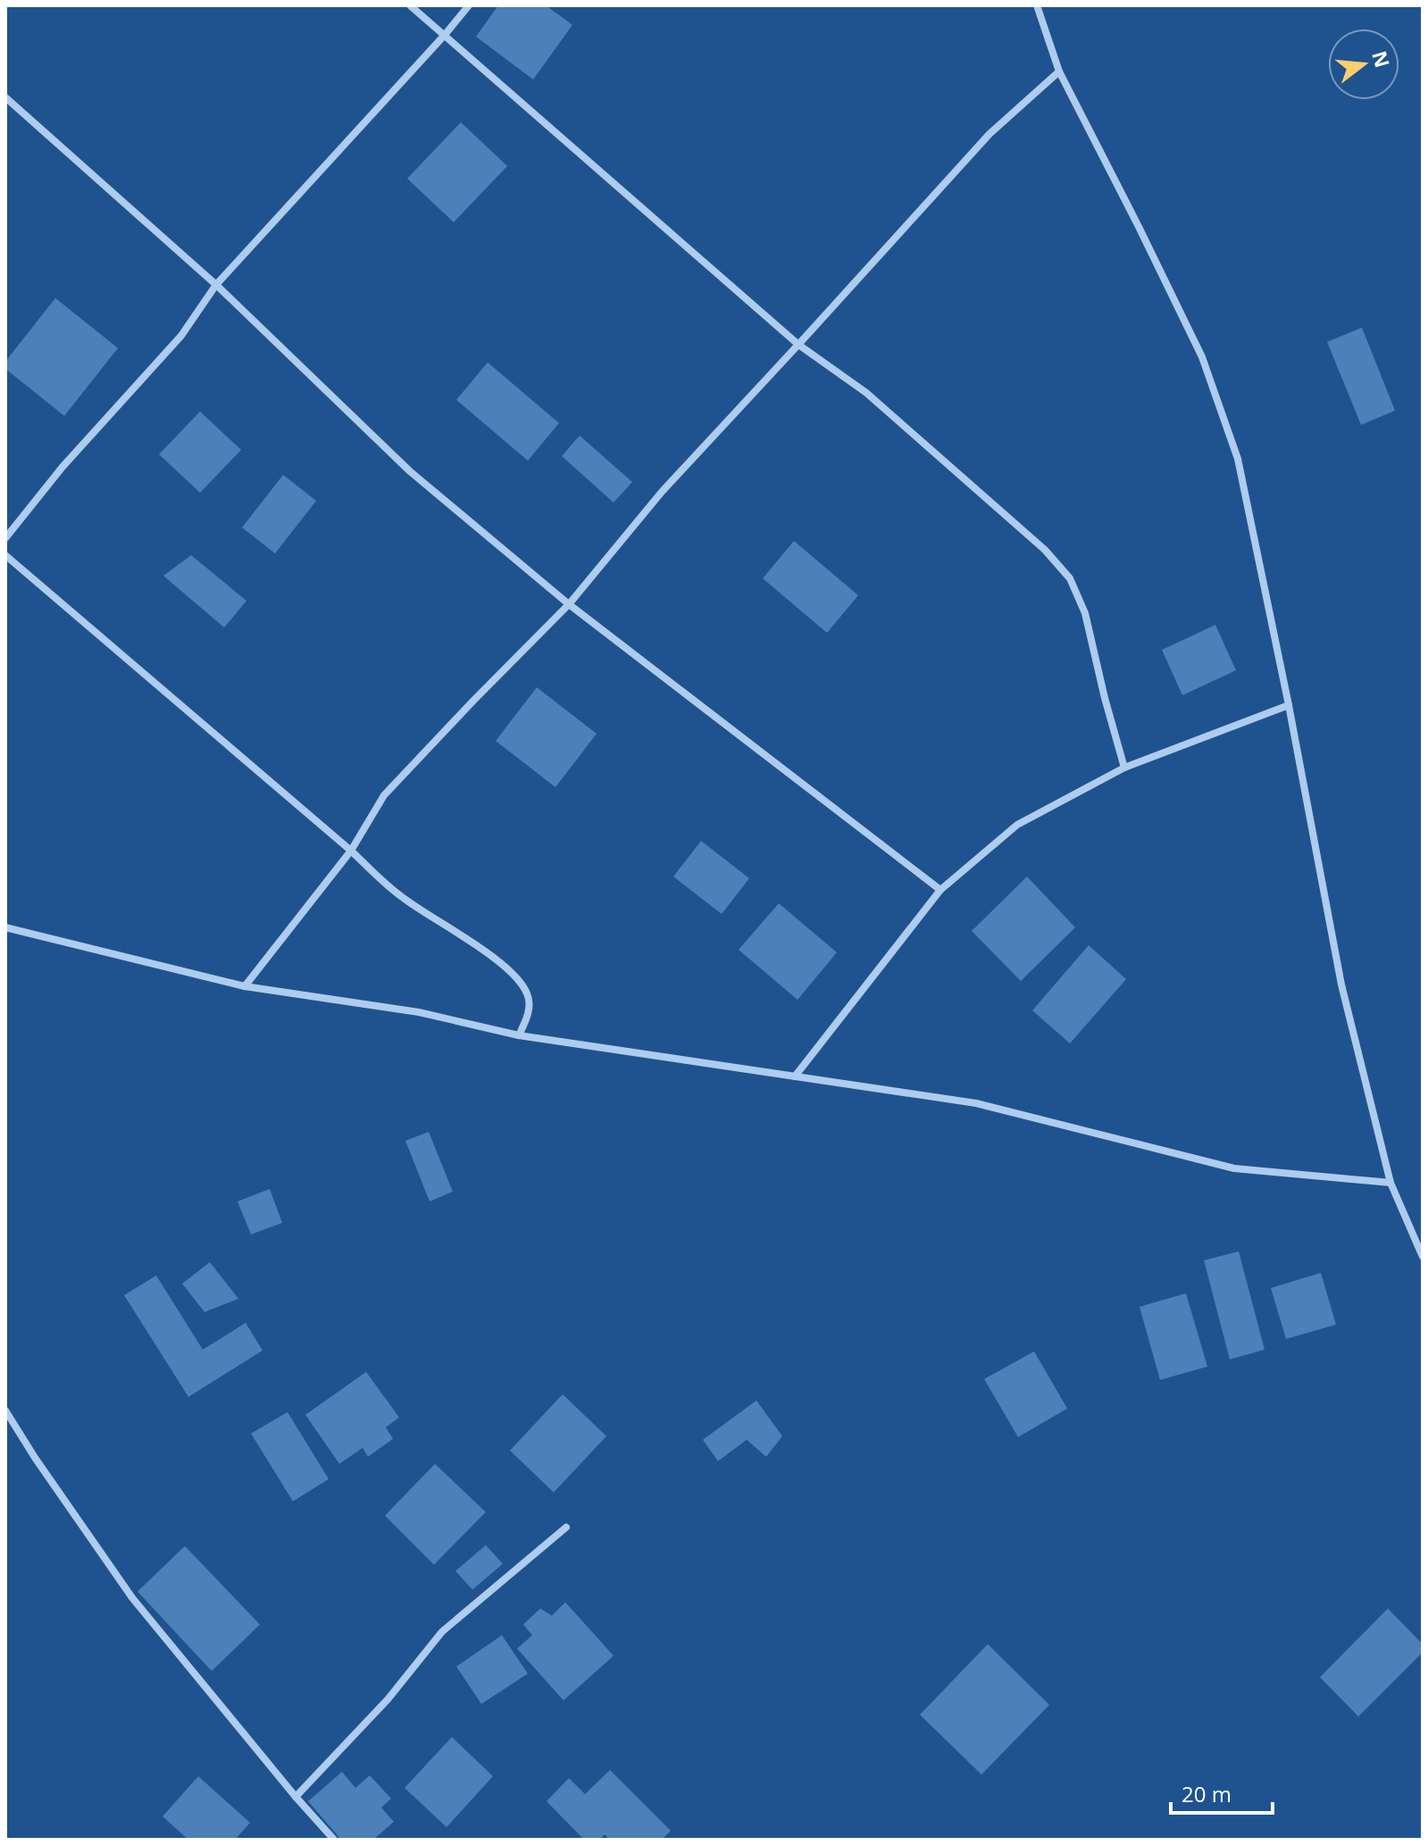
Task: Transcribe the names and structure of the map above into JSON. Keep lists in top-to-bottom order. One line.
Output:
{"scale_bar":"20 m","north":"right"}
